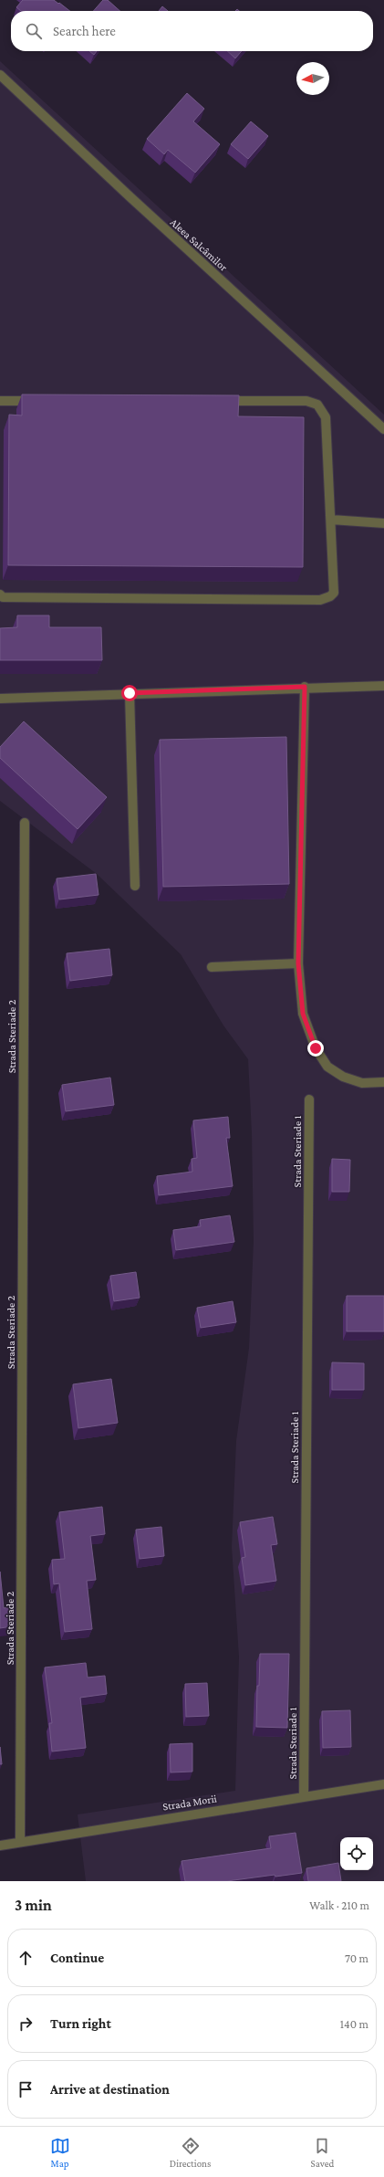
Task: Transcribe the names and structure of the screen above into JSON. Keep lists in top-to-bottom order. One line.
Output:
{"streets":{"street":["Aleea Salcâmilor","Strada Steriade 2","Strada Steriade 1","Strada Morii"]},"crossings":[["Strada Steriade 2","Strada Morii"],["Strada Steriade 1","Strada Morii"]],"north":"left","page":{"search":"Search here","heading":["3 min","Walk · 210 m"],"list":[["Continue","70 m"],["Turn right","140 m"],"Arrive at destination"],"nav":["Map","Directions","Saved"]}}
